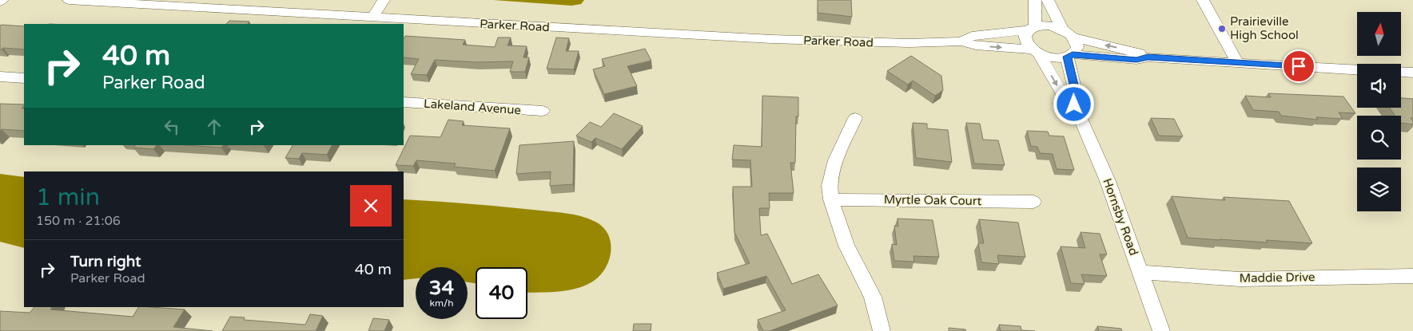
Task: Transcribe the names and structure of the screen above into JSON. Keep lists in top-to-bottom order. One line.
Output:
{"streets":{"street":["Parker Road","Lakeland Avenue","Myrtle Oak Court","Hornsby Road","Maddie Drive"]},"crossings":[["Parker Road","Hornsby Road"],["Hornsby Road","Maddie Drive"]],"places":["Prairieville High School"],"north":"top","page":{"turn":["40 m","Parker Road"],"heading":["1 min","150 m · 21:06"],"list":[{"name":"Turn right","note":"Parker Road","value":"40 m"}],"speed":"34 km/h","limit":"40"}}
